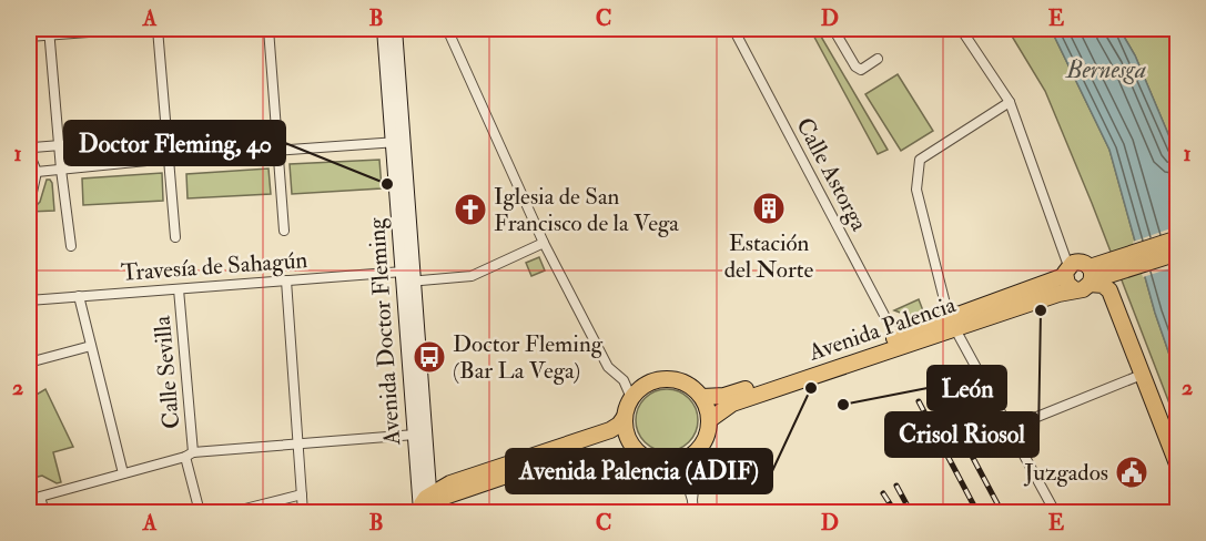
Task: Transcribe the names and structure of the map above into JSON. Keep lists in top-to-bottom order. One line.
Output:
{"streets":{"main road":["Avenida Palencia","Avenida Doctor Fleming"],"street":["Calle Astorga","Travesía de Sahagún","Calle Sevilla"]},"crossings":[["Calle Astorga","Avenida Palencia"],["Travesía de Sahagún","Avenida Doctor Fleming"],["Travesía de Sahagún","Calle Sevilla"]],"water":["Bernesga"],"places":{"other":["Doctor Fleming, 40","Crisol Riosol","Avenida Palencia (ADIF)","León"],"building":["Estación del Norte"],"church":["Iglesia de San Francisco de la Vega"],"bus stop":["Doctor Fleming (Bar La Vega)"],"public building":["Juzgados"]},"grid":{"columns":["A","B","C","D","E"],"rows":["1","2"]}}
